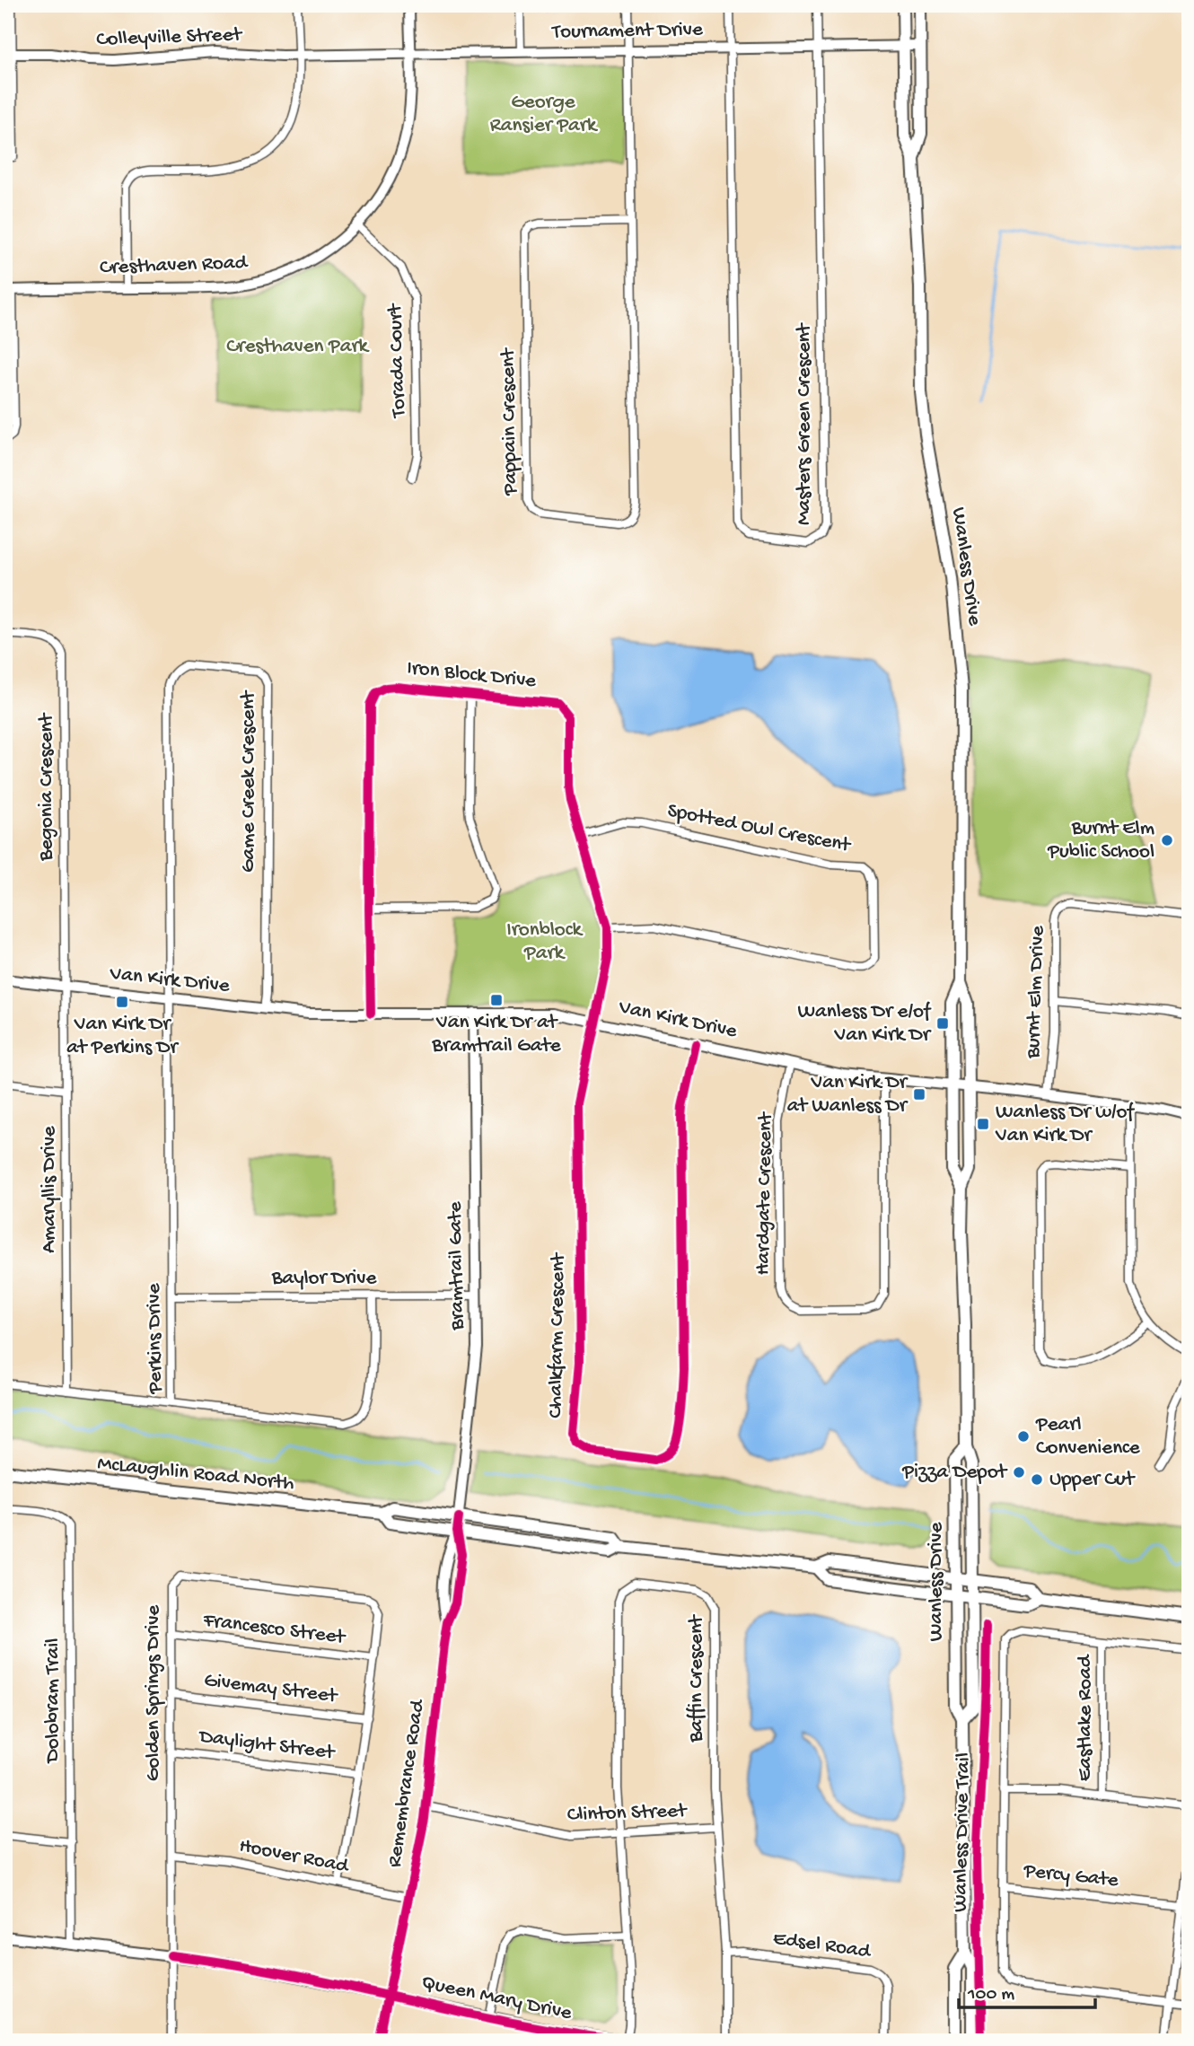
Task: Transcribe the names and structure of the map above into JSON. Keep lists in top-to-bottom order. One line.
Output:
{"streets":{"main road":["Wanless Drive","McLaughlin Road North"],"street":["Tournament Drive","Colleyville Street","Cresthaven Road","Torada Court","Pappain Crescent","Masters Green Crescent","Iron Block Drive","Game Creek Crescent","Begonia Crescent","Spotted Owl Crescent","Van Kirk Drive","Burnt Elm Drive","Amaryllis Drive","Hardgate Crescent","Bramtrail Gate","Baylor Drive","Chalkfarm Crescent","Perkins Drive","Francesco Street","Baffin Crescent","Givemay Street","Golden Springs Drive","Dolobram Trail","Eastlake Road","Daylight Street","Remembrance Road","Clinton Street","Hoover Road","Percy Gate","Edsel Road","Queen Mary Drive"],"cycle path":["Wanless Drive Trail"]},"crossings":[["Tournament Drive","Colleyville Street"],["Tournament Drive","Cresthaven Road"],["Tournament Drive","Masters Green Crescent"],["Tournament Drive","Wanless Drive"],["Colleyville Street","Cresthaven Road"],["Cresthaven Road","Torada Court"],["Wanless Drive","Van Kirk Drive"],["Wanless Drive","McLaughlin Road North"],["Iron Block Drive","Spotted Owl Crescent"],["Iron Block Drive","Van Kirk Drive"],["Iron Block Drive","Chalkfarm Crescent"],["Game Creek Crescent","Van Kirk Drive"],["Game Creek Crescent","Perkins Drive"],["Begonia Crescent","Van Kirk Drive"],["Begonia Crescent","Amaryllis Drive"],["Van Kirk Drive","Burnt Elm Drive"],["Van Kirk Drive","Amaryllis Drive"],["Van Kirk Drive","Hardgate Crescent"],["Van Kirk Drive","Bramtrail Gate"],["Van Kirk Drive","Chalkfarm Crescent"],["Van Kirk Drive","Perkins Drive"],["Bramtrail Gate","Baylor Drive"],["Bramtrail Gate","McLaughlin Road North"],["Bramtrail Gate","Remembrance Road"],["Baylor Drive","Perkins Drive"],["McLaughlin Road North","Remembrance Road"],["Francesco Street","Golden Springs Drive"],["Baffin Crescent","Clinton Street"],["Baffin Crescent","Edsel Road"],["Baffin Crescent","Queen Mary Drive"],["Givemay Street","Golden Springs Drive"],["Golden Springs Drive","Daylight Street"],["Golden Springs Drive","Hoover Road"],["Golden Springs Drive","Queen Mary Drive"],["Dolobram Trail","Queen Mary Drive"],["Eastlake Road","Percy Gate"],["Remembrance Road","Clinton Street"],["Remembrance Road","Hoover Road"],["Remembrance Road","Queen Mary Drive"]],"parks":["George Ransier Park","Cresthaven Park","Ironblock Park"],"places":{"other":["Burnt Elm Public School","Pearl Convenience","Pizza Depot","Upper Cut"],"transit":["Van Kirk Dr at Bramtrail Gate","Van Kirk Dr at Perkins Dr","Wanless Dr e/of Van Kirk Dr","Van Kirk Dr at Wanless Dr","Wanless Dr w/of Van Kirk Dr"]},"scale_bar":"100 m"}
